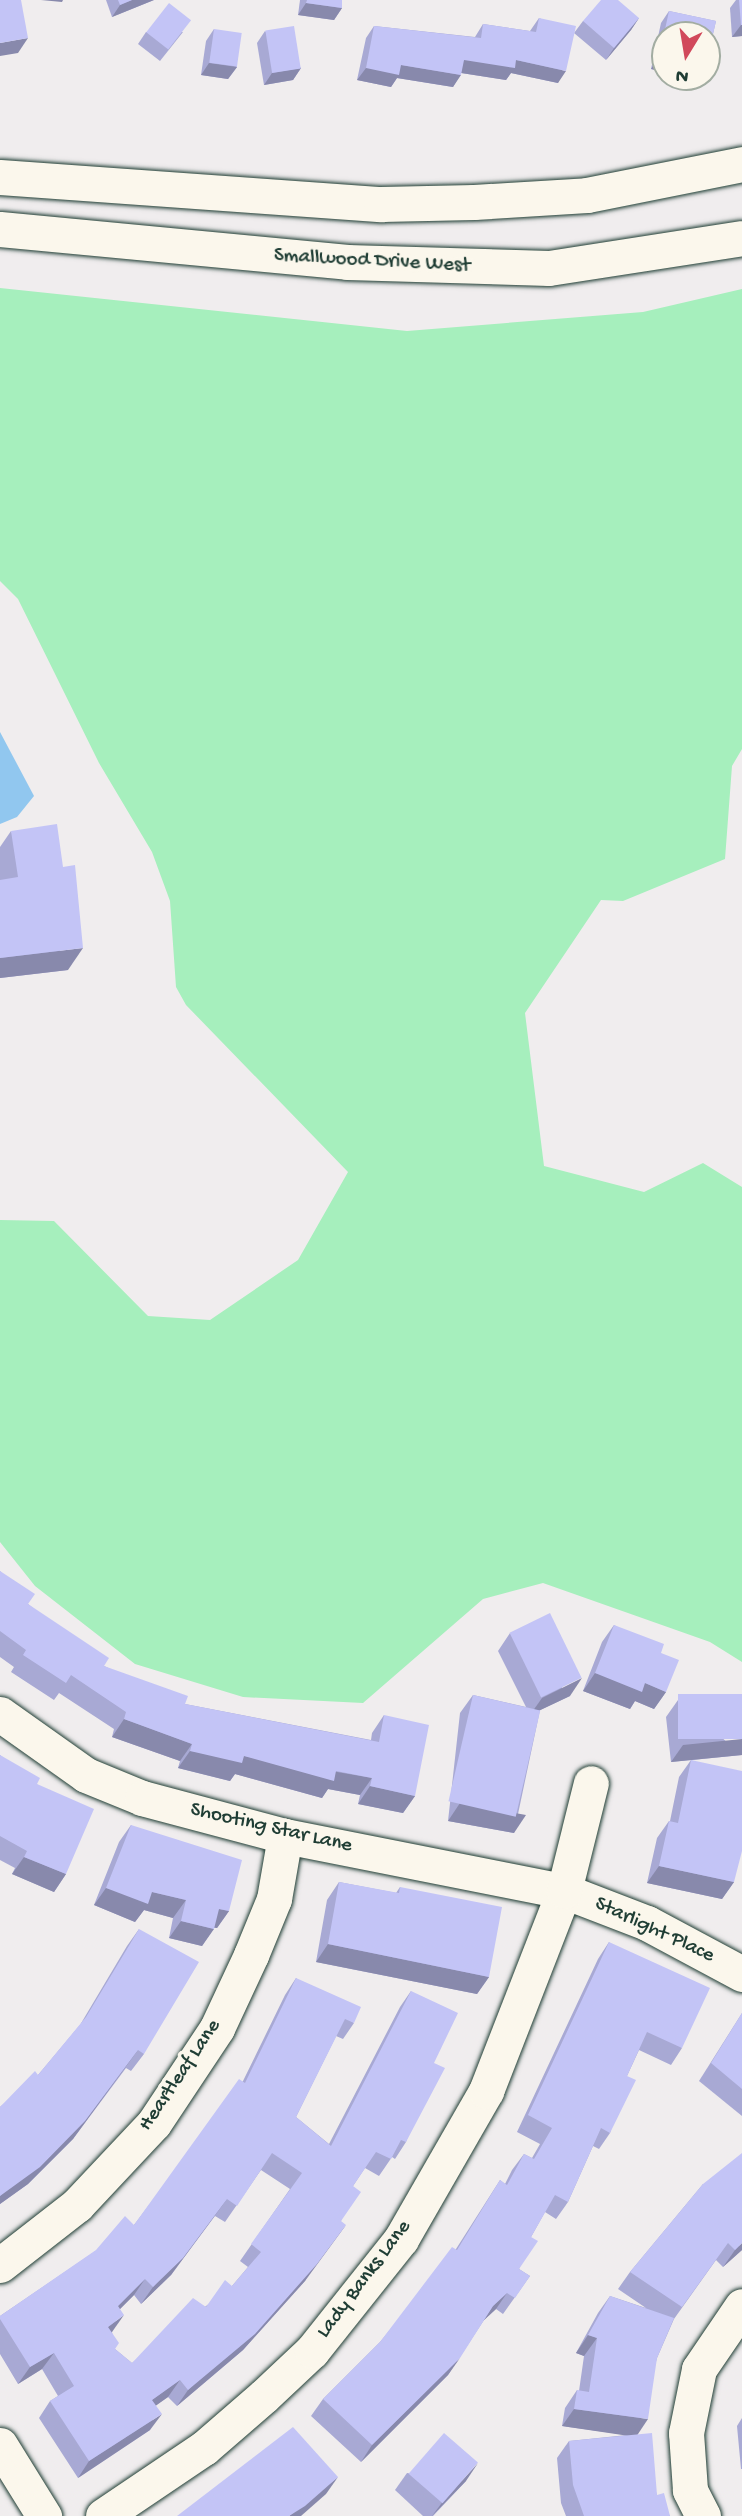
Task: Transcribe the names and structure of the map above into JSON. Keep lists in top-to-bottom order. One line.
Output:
{"streets":{"street":["Smallwood Drive West","Shooting Star Lane","Starlight Place","Heartleaf Lane","Lady Banks Lane"]},"crossings":[["Shooting Star Lane","Starlight Place"],["Shooting Star Lane","Heartleaf Lane"],["Shooting Star Lane","Lady Banks Lane"],["Starlight Place","Lady Banks Lane"]],"north":"bottom"}
